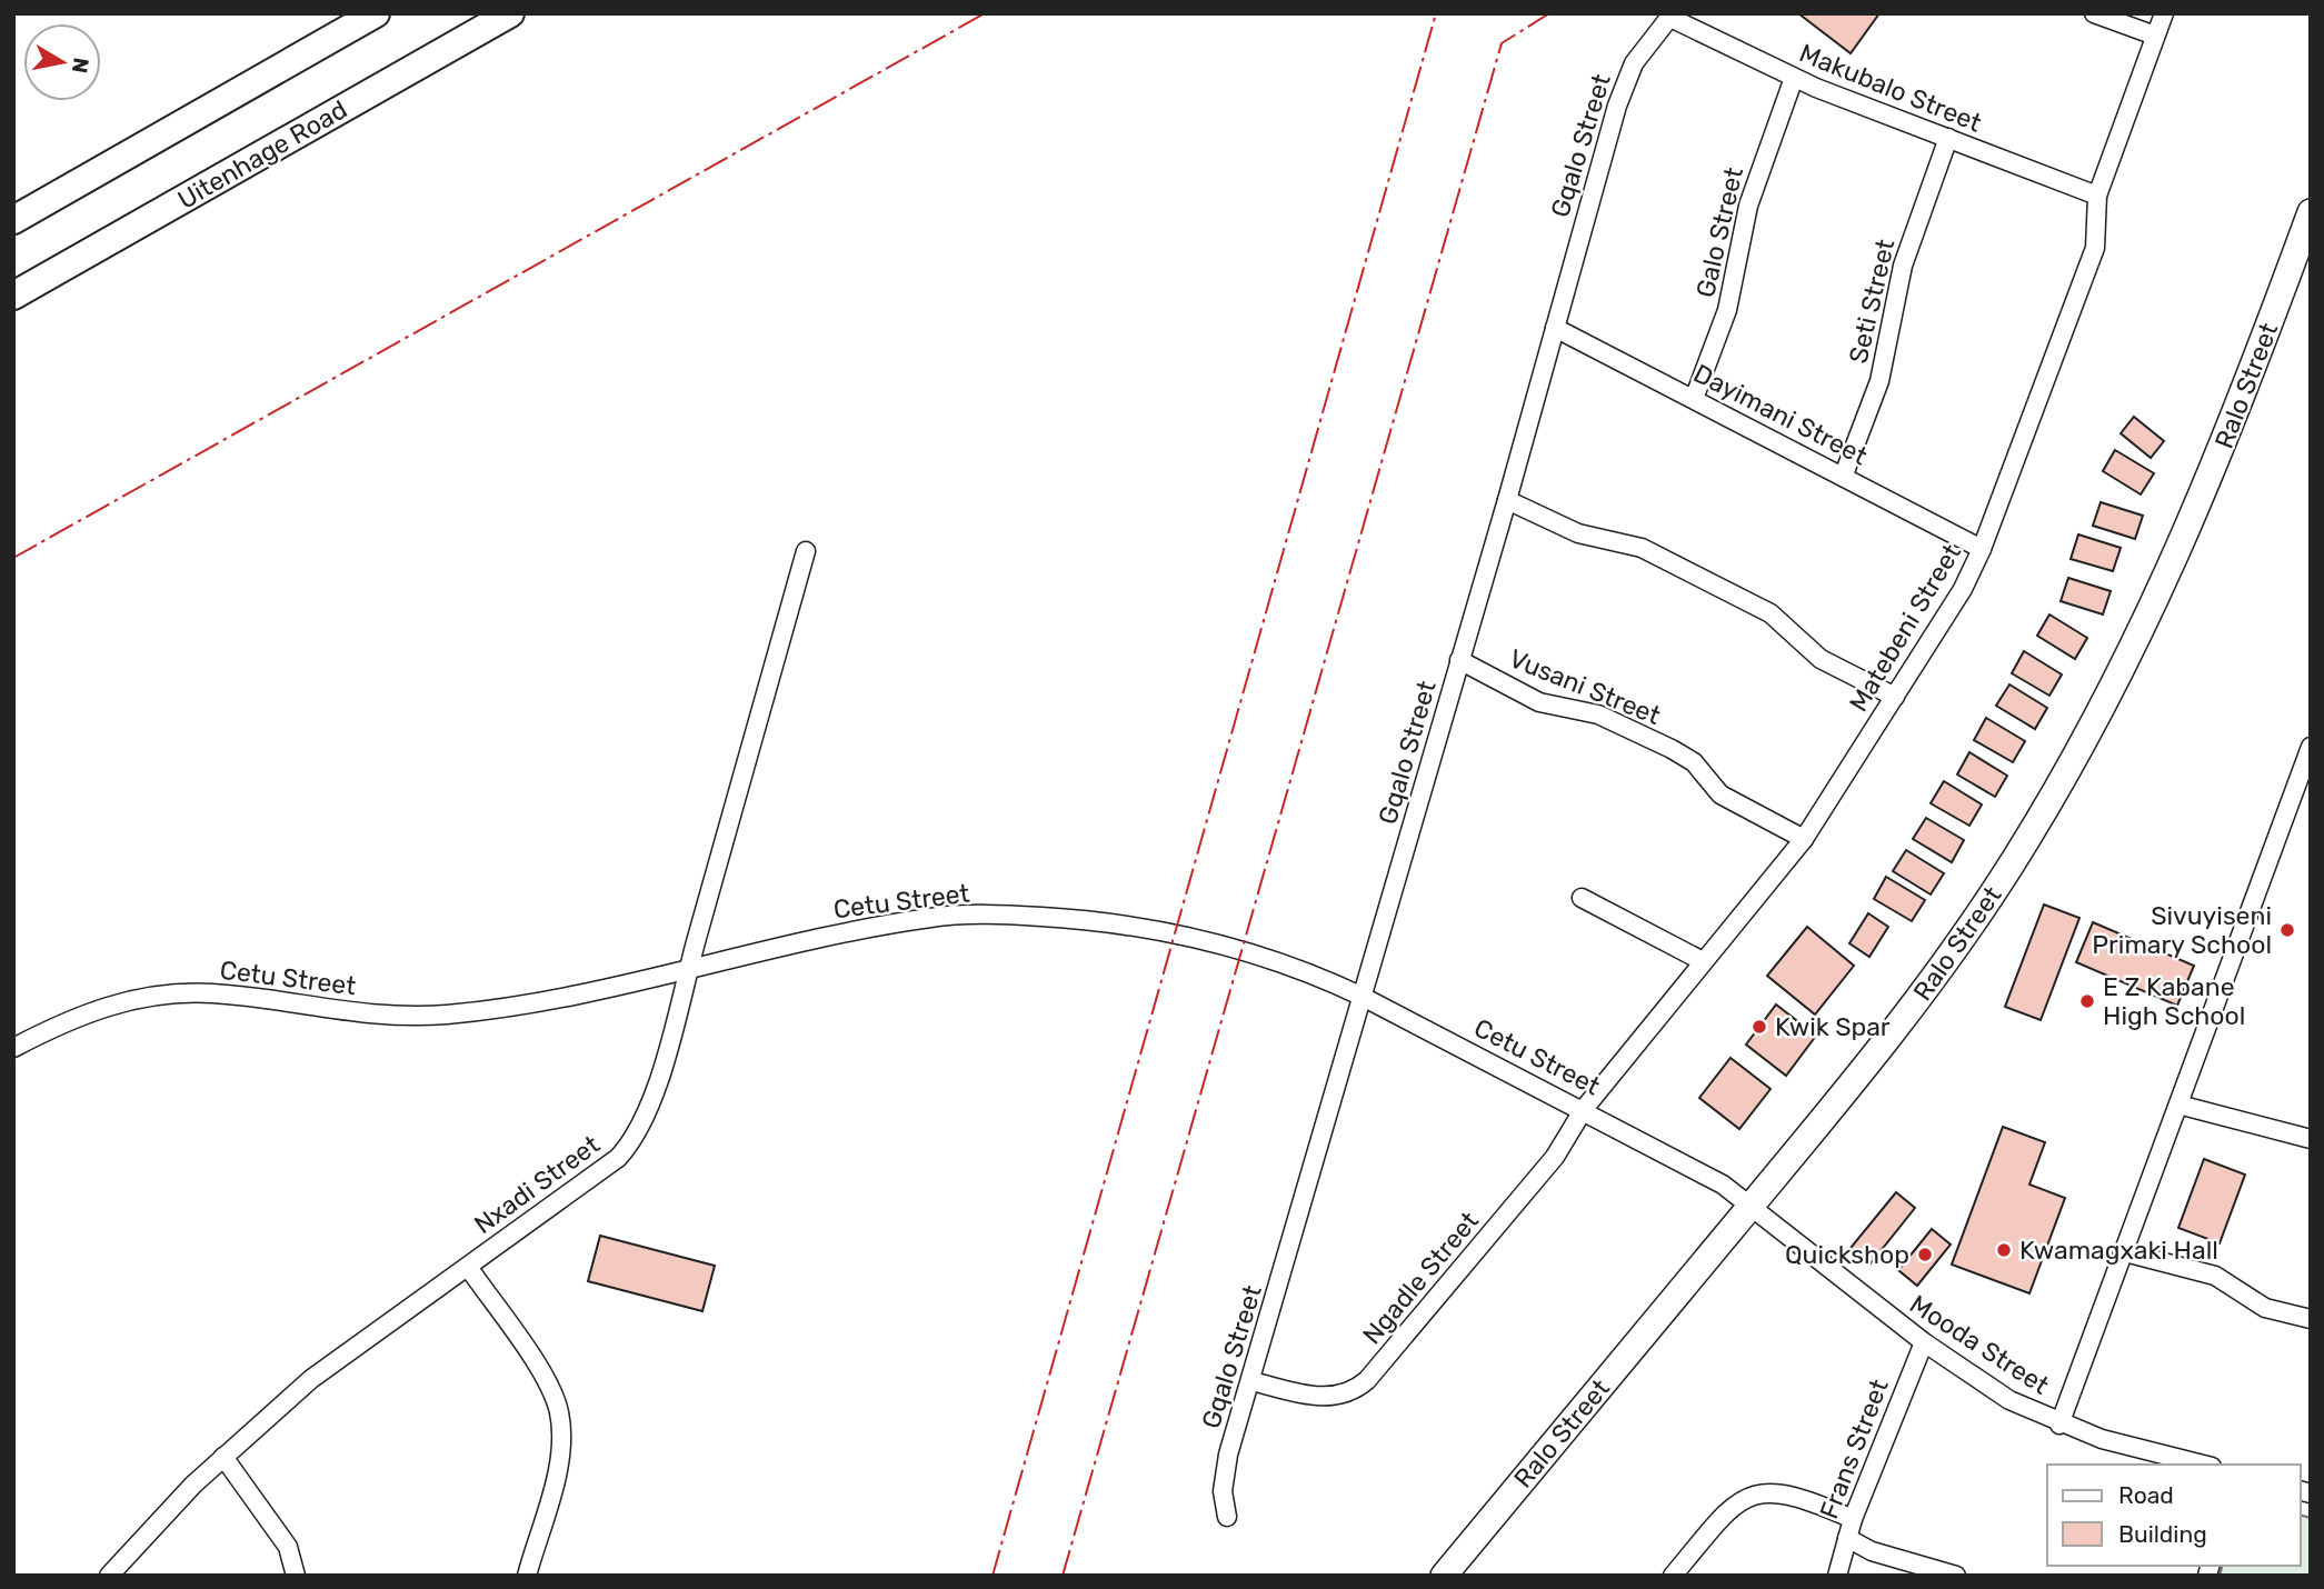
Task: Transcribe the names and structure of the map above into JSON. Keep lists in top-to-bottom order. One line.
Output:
{"streets":{"main road":["Uitenhage Road"],"street":["Makubalo Street","Gqalo Street","Galo Street","Seti Street","Ralo Street","Dayimani Street","Matebeni Street","Vusani Street","Cetu Street","Nxadi Street","Ngadle Street","Mooda Street","Frans Street"]},"crossings":[["Makubalo Street","Gqalo Street"],["Makubalo Street","Galo Street"],["Makubalo Street","Seti Street"],["Makubalo Street","Matebeni Street"],["Gqalo Street","Dayimani Street"],["Gqalo Street","Vusani Street"],["Gqalo Street","Cetu Street"],["Gqalo Street","Ngadle Street"],["Galo Street","Dayimani Street"],["Seti Street","Dayimani Street"],["Ralo Street","Cetu Street"],["Ralo Street","Mooda Street"],["Dayimani Street","Matebeni Street"],["Matebeni Street","Vusani Street"],["Matebeni Street","Cetu Street"],["Matebeni Street","Ngadle Street"],["Cetu Street","Nxadi Street"],["Cetu Street","Ngadle Street"],["Cetu Street","Mooda Street"],["Mooda Street","Frans Street"]],"places":["Sivuyiseni Primary School","E Z Kabane High School","Kwik Spar","Kwamagxaki Hall","Quickshop"],"legend":["Road","Building"],"north":"right"}
